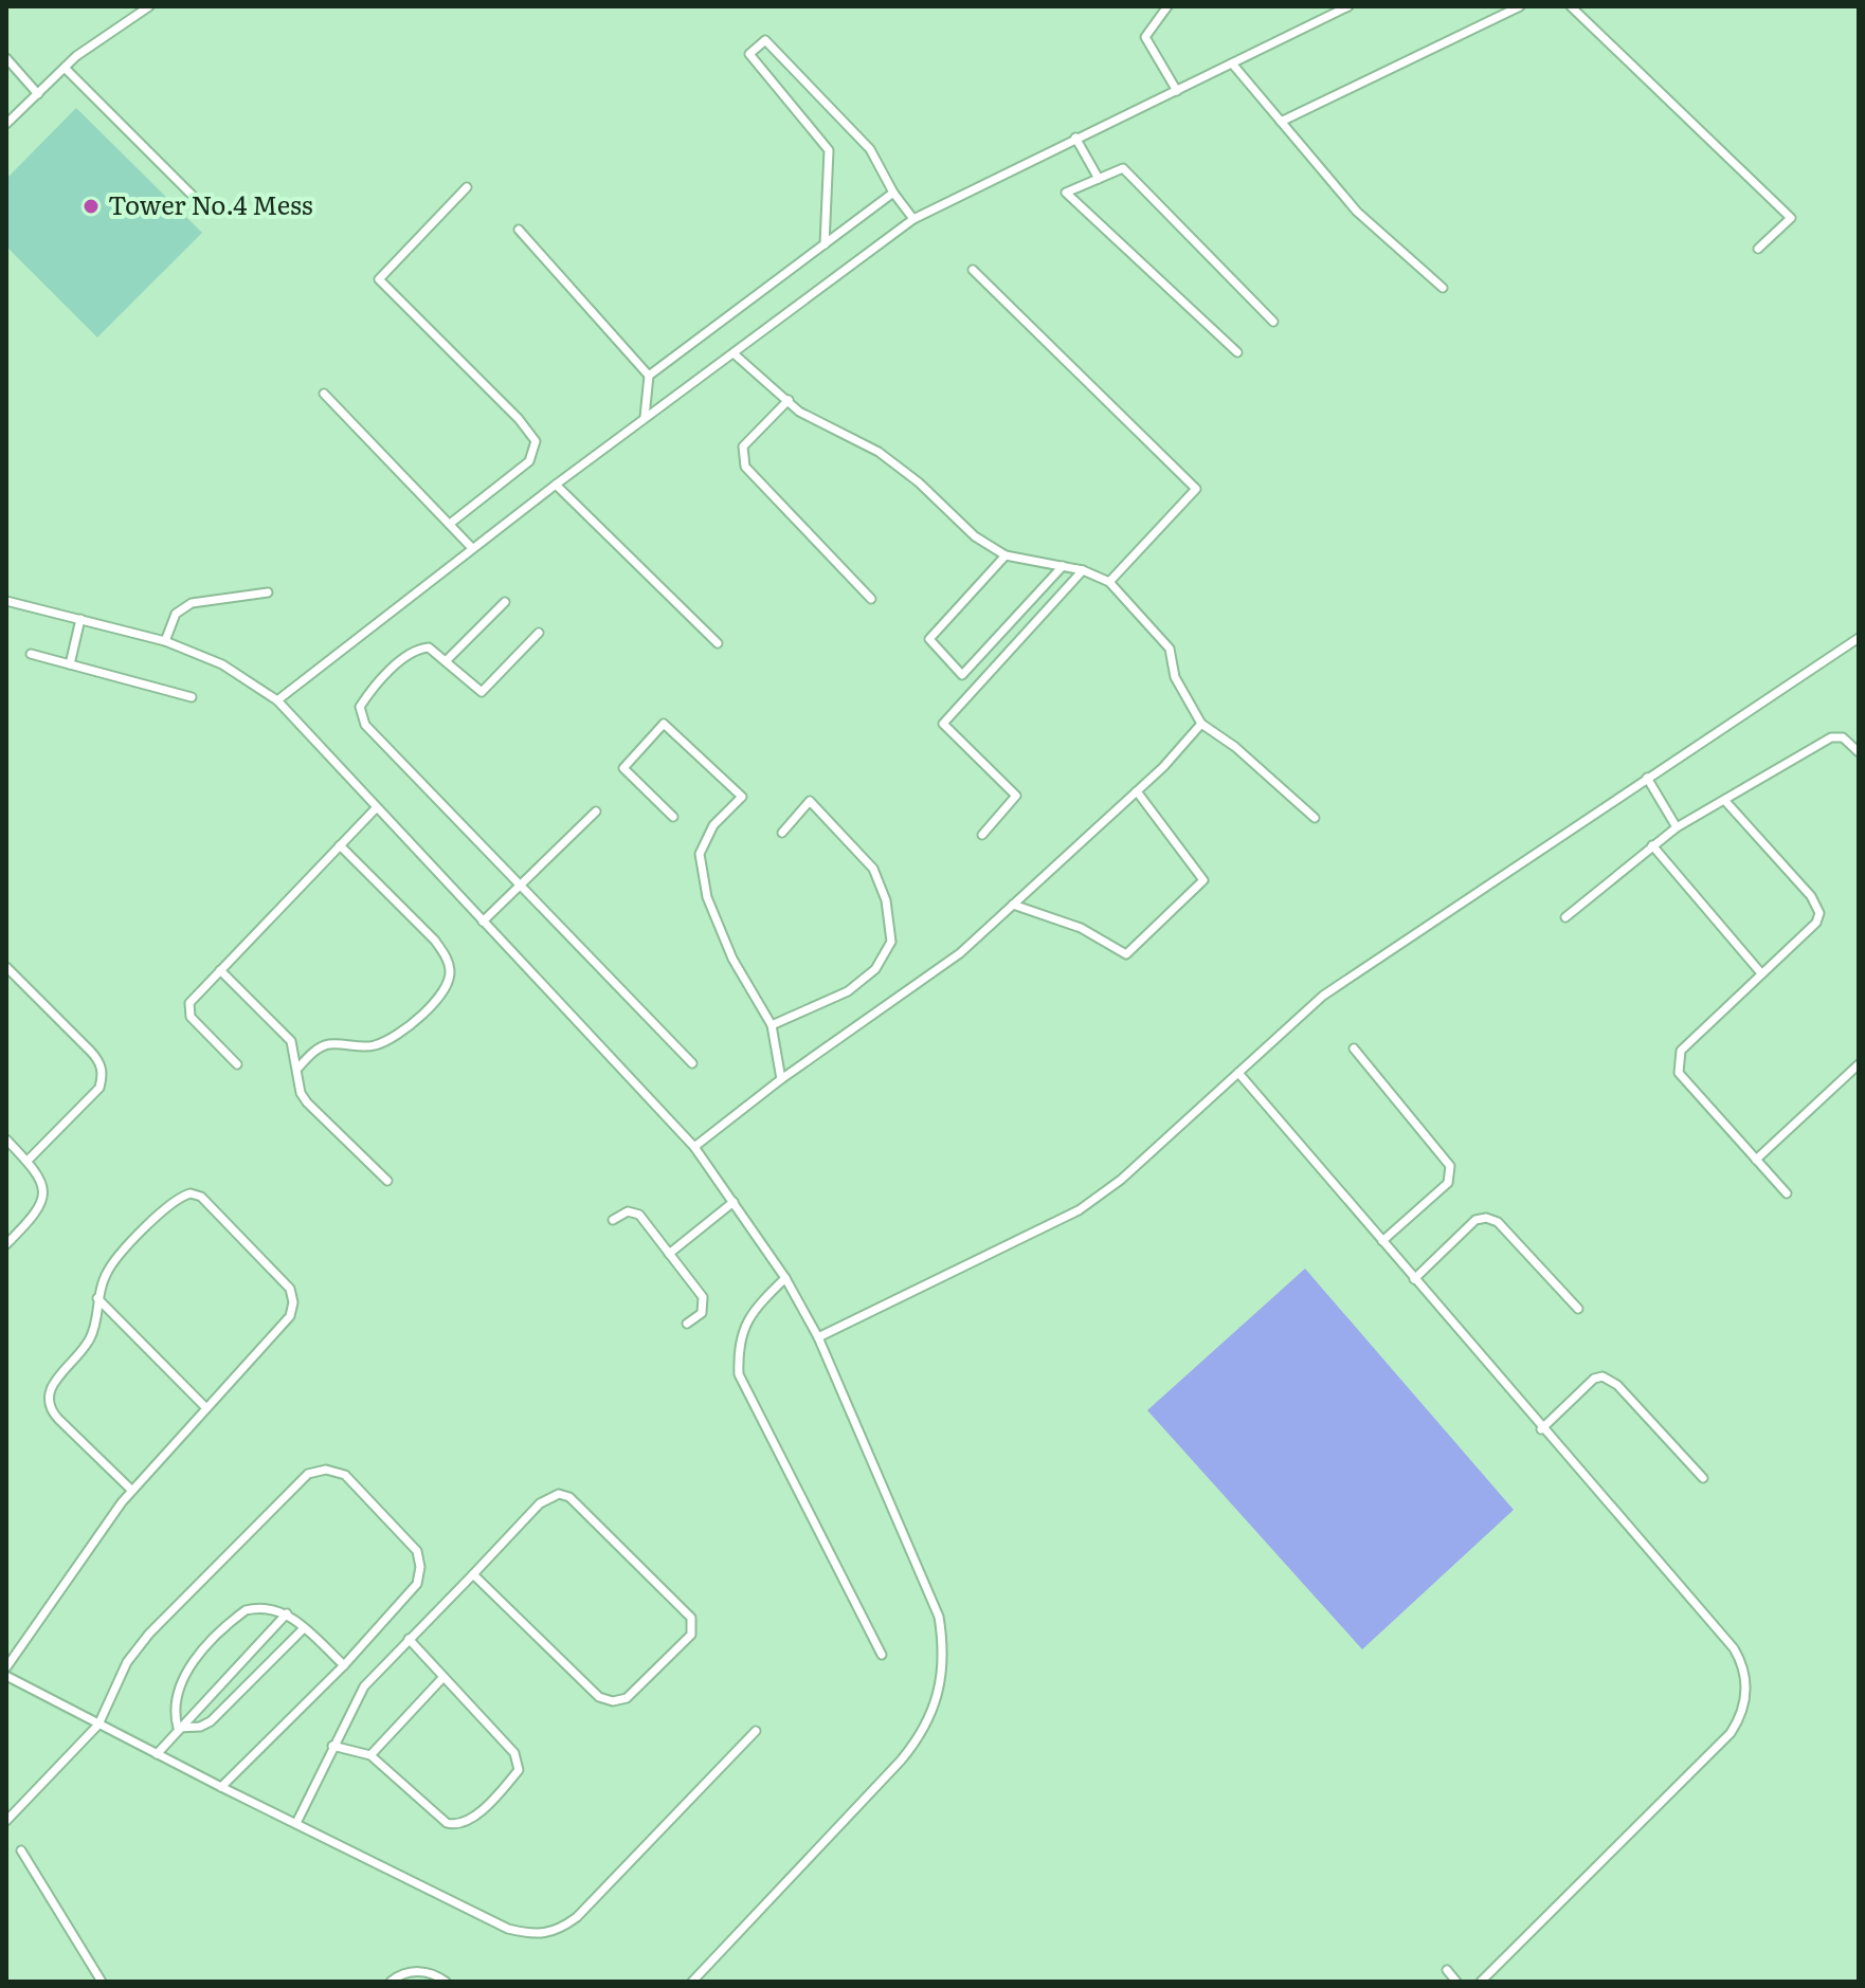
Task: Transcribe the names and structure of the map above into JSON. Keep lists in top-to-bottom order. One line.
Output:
{"places":["Tower No.4 Mess"]}
